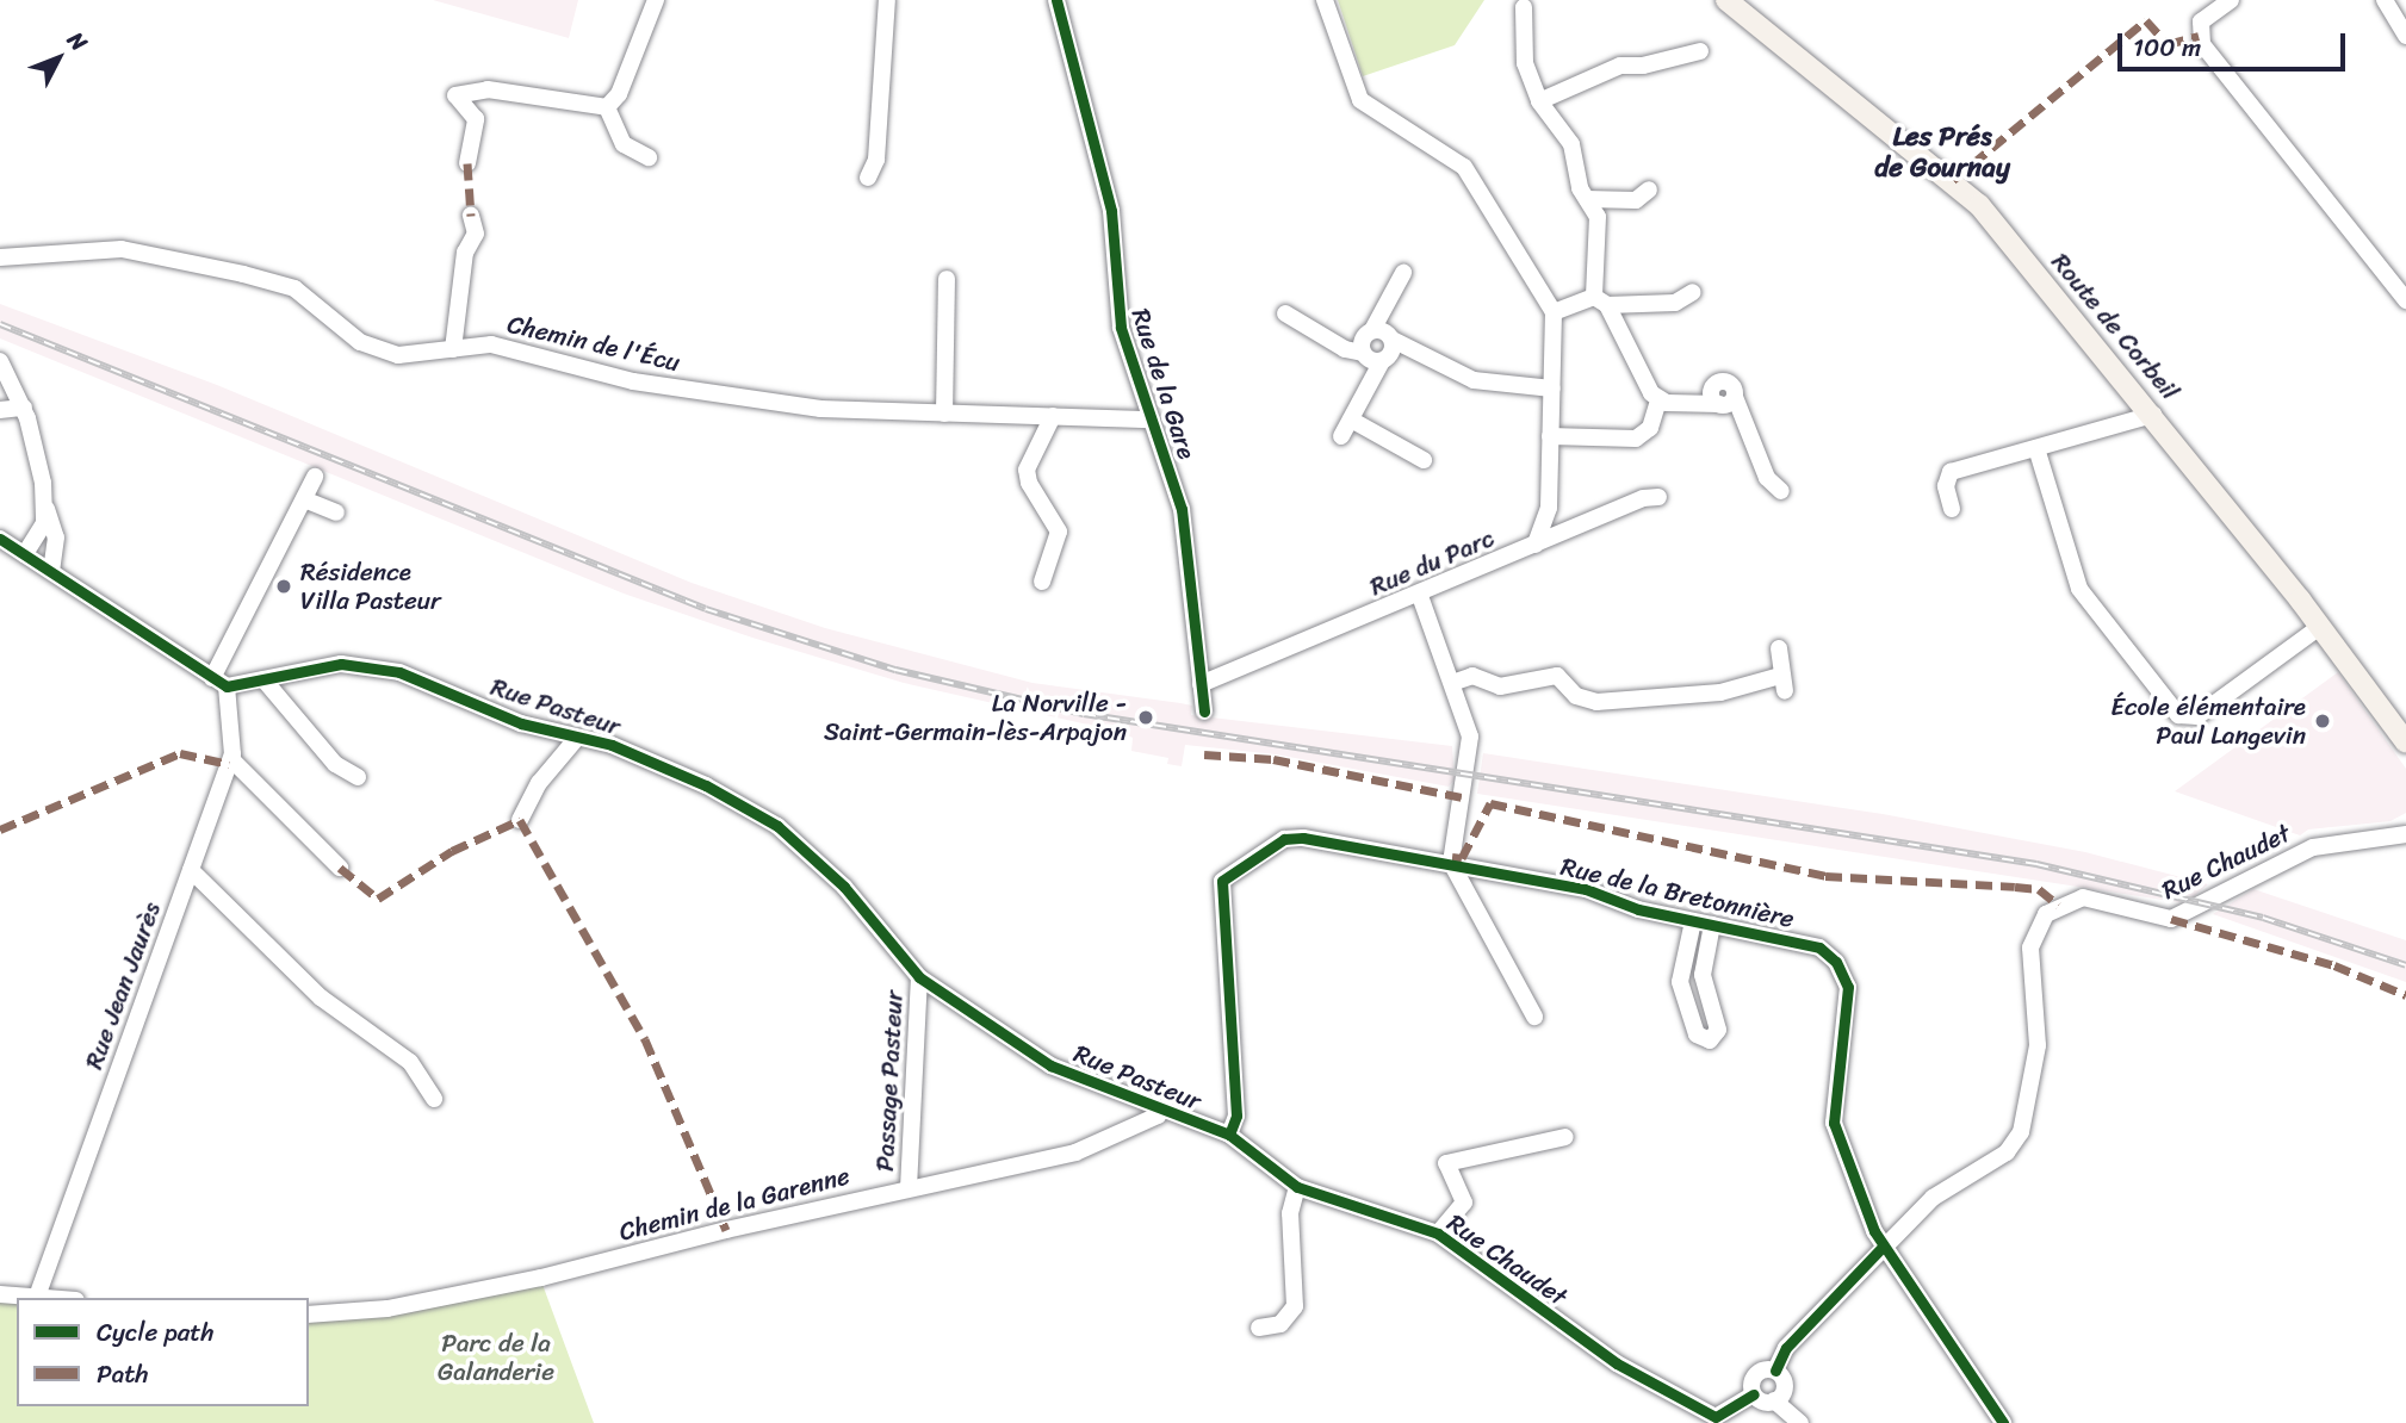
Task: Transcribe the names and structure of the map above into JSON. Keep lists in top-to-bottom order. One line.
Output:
{"streets":{"main road":["Route de Corbeil"],"street":["Chemin de l'Écu","Rue de la Gare","Rue du Parc","Rue Pasteur","Rue Chaudet","Rue de la Bretonnière","Rue Jean Jaurès","Passage Pasteur","Chemin de la Garenne"]},"crossings":[["Chemin de l'Écu","Rue de la Gare"],["Rue de la Gare","Rue du Parc"],["Rue Pasteur","Rue Chaudet"],["Rue Pasteur","Rue de la Bretonnière"],["Rue Pasteur","Rue Jean Jaurès"],["Rue Pasteur","Passage Pasteur"],["Rue Pasteur","Chemin de la Garenne"],["Rue Chaudet","Rue de la Bretonnière"],["Passage Pasteur","Chemin de la Garenne"]],"districts":["Les Prés de Gournay"],"parks":["Parc de la Galanderie"],"places":["Résidence Villa Pasteur","La Norville - Saint-Germain-lès-Arpajon","École élémentaire Paul Langevin"],"legend":["Cycle path","Path"],"scale_bar":"100 m","north":"top right"}
